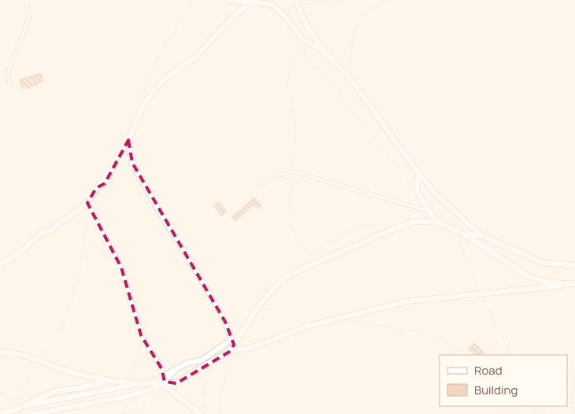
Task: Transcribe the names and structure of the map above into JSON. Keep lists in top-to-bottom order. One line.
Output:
{"legend":["Road","Building"]}
